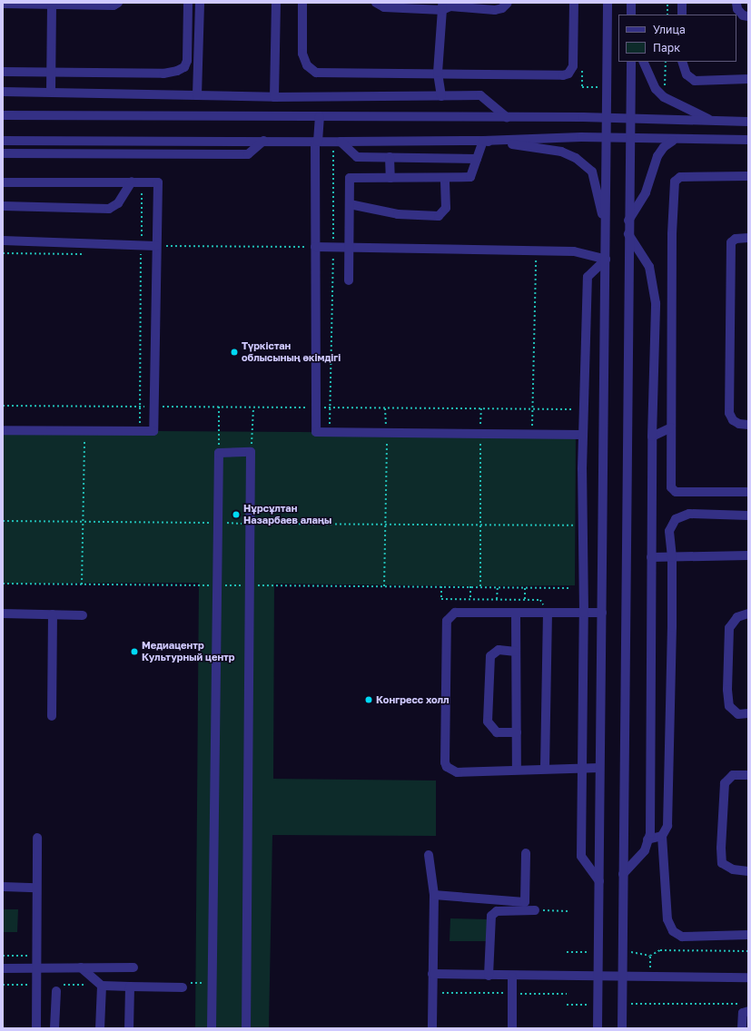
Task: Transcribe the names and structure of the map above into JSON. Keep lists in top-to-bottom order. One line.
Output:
{"places":["Түркістан облысының әкімдігі","Нұрсұлтан Назарбаев алаңы","Медиацентр Культурный центр","Конгресс холл"],"legend":["Улица","Парк"]}
